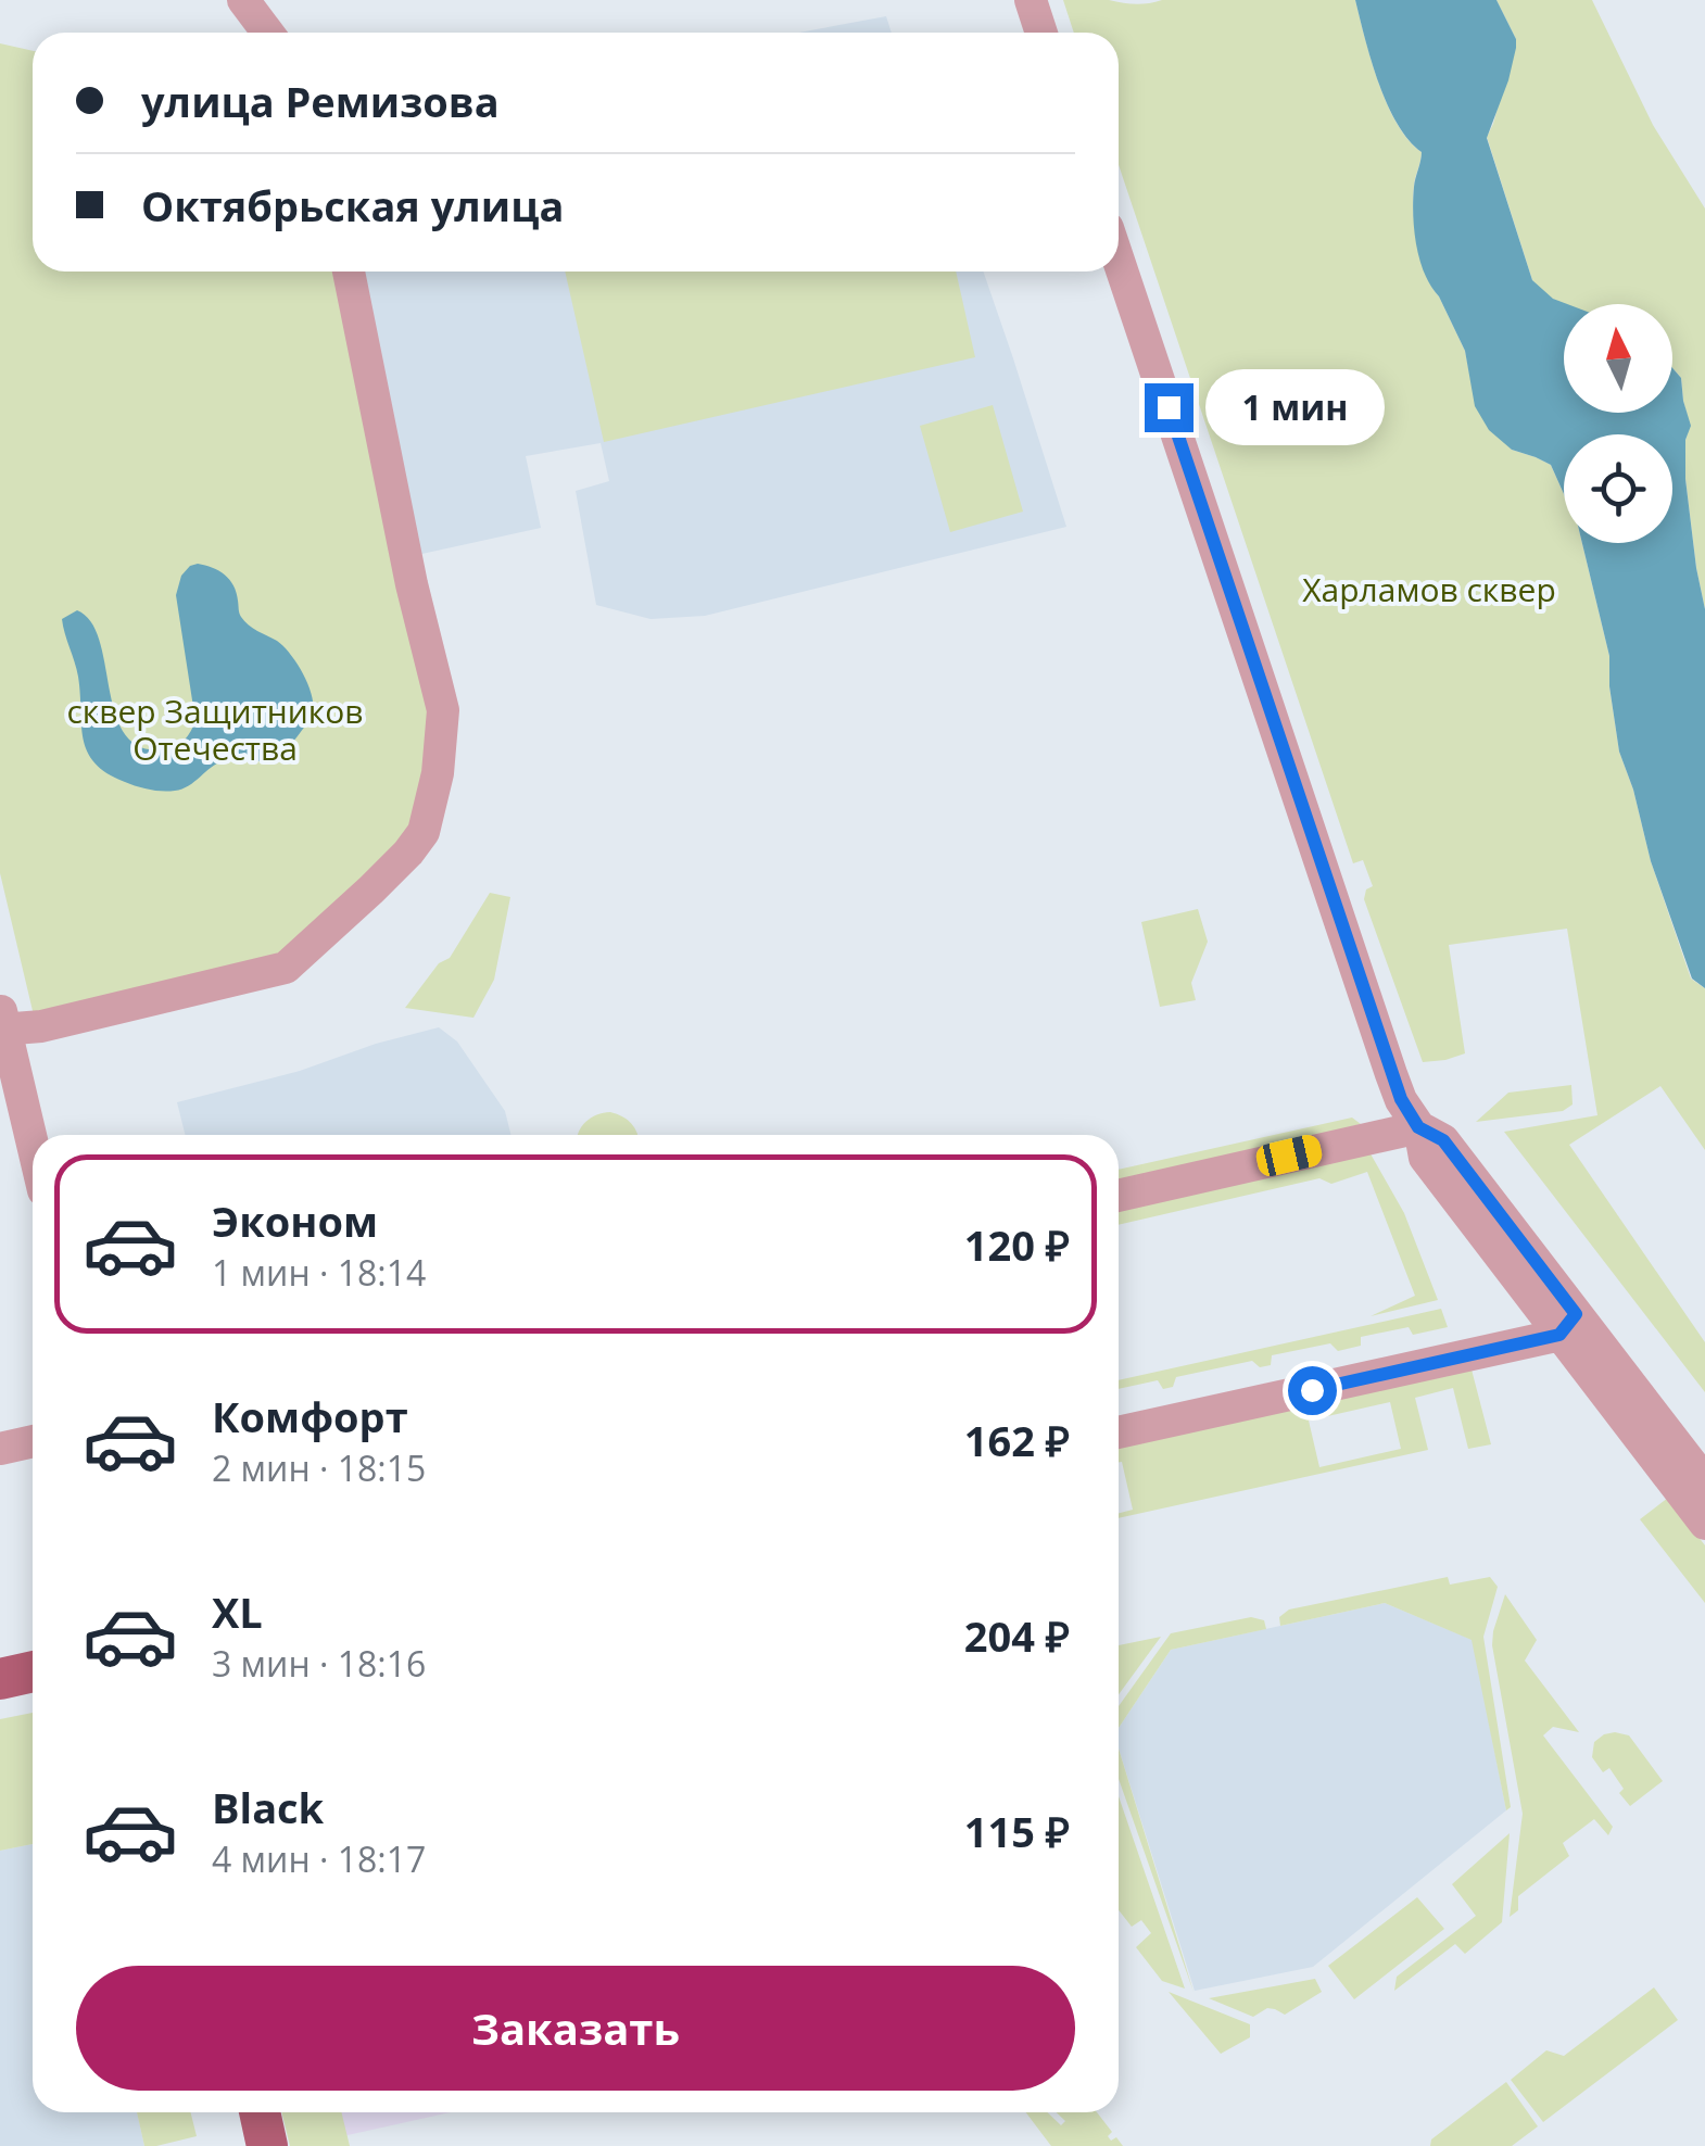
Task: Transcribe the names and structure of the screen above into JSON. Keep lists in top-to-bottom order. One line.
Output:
{"parks":["Харламов сквер","сквер Защитников Отечества"],"north":"top","page":{"banner":["улица Ремизова","Октябрьская улица"],"bubble":"1 мин","list":[{"name":"Эконом","note":"1 мин · 18:14","value":"120 ₽"},{"name":"Комфорт","note":"2 мин · 18:15","value":"162 ₽"},{"name":"XL","note":"3 мин · 18:16","value":"204 ₽"},{"name":"Black","note":"4 мин · 18:17","value":"115 ₽"}],"buttons":"Заказать"}}
